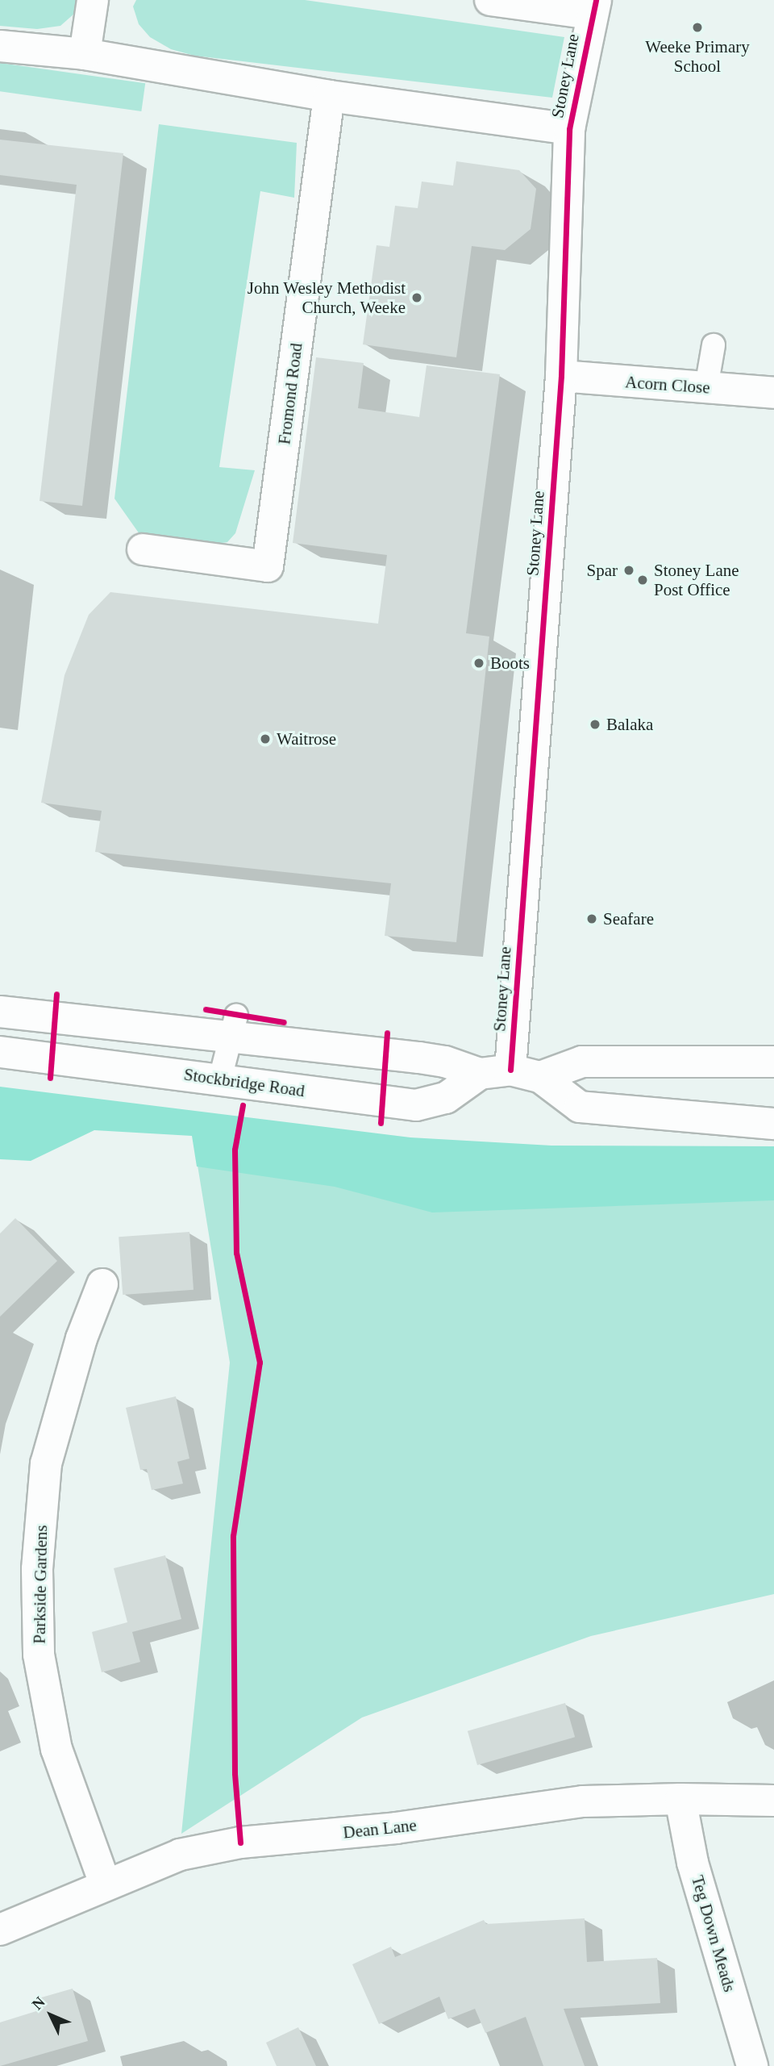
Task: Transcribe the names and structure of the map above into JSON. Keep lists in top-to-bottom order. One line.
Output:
{"streets":{"street":["Stoney Lane","Acorn Close","Fromond Road","Stockbridge Road","Parkside Gardens","Dean Lane","Teg Down Meads"]},"crossings":[["Stoney Lane","Acorn Close"],["Stoney Lane","Stockbridge Road"],["Parkside Gardens","Dean Lane"],["Dean Lane","Teg Down Meads"]],"places":["Weeke Primary School","John Wesley Methodist Church, Weeke","Spar","Stoney Lane Post Office","Boots","Balaka","Waitrose","Seafare"],"north":"top left"}
